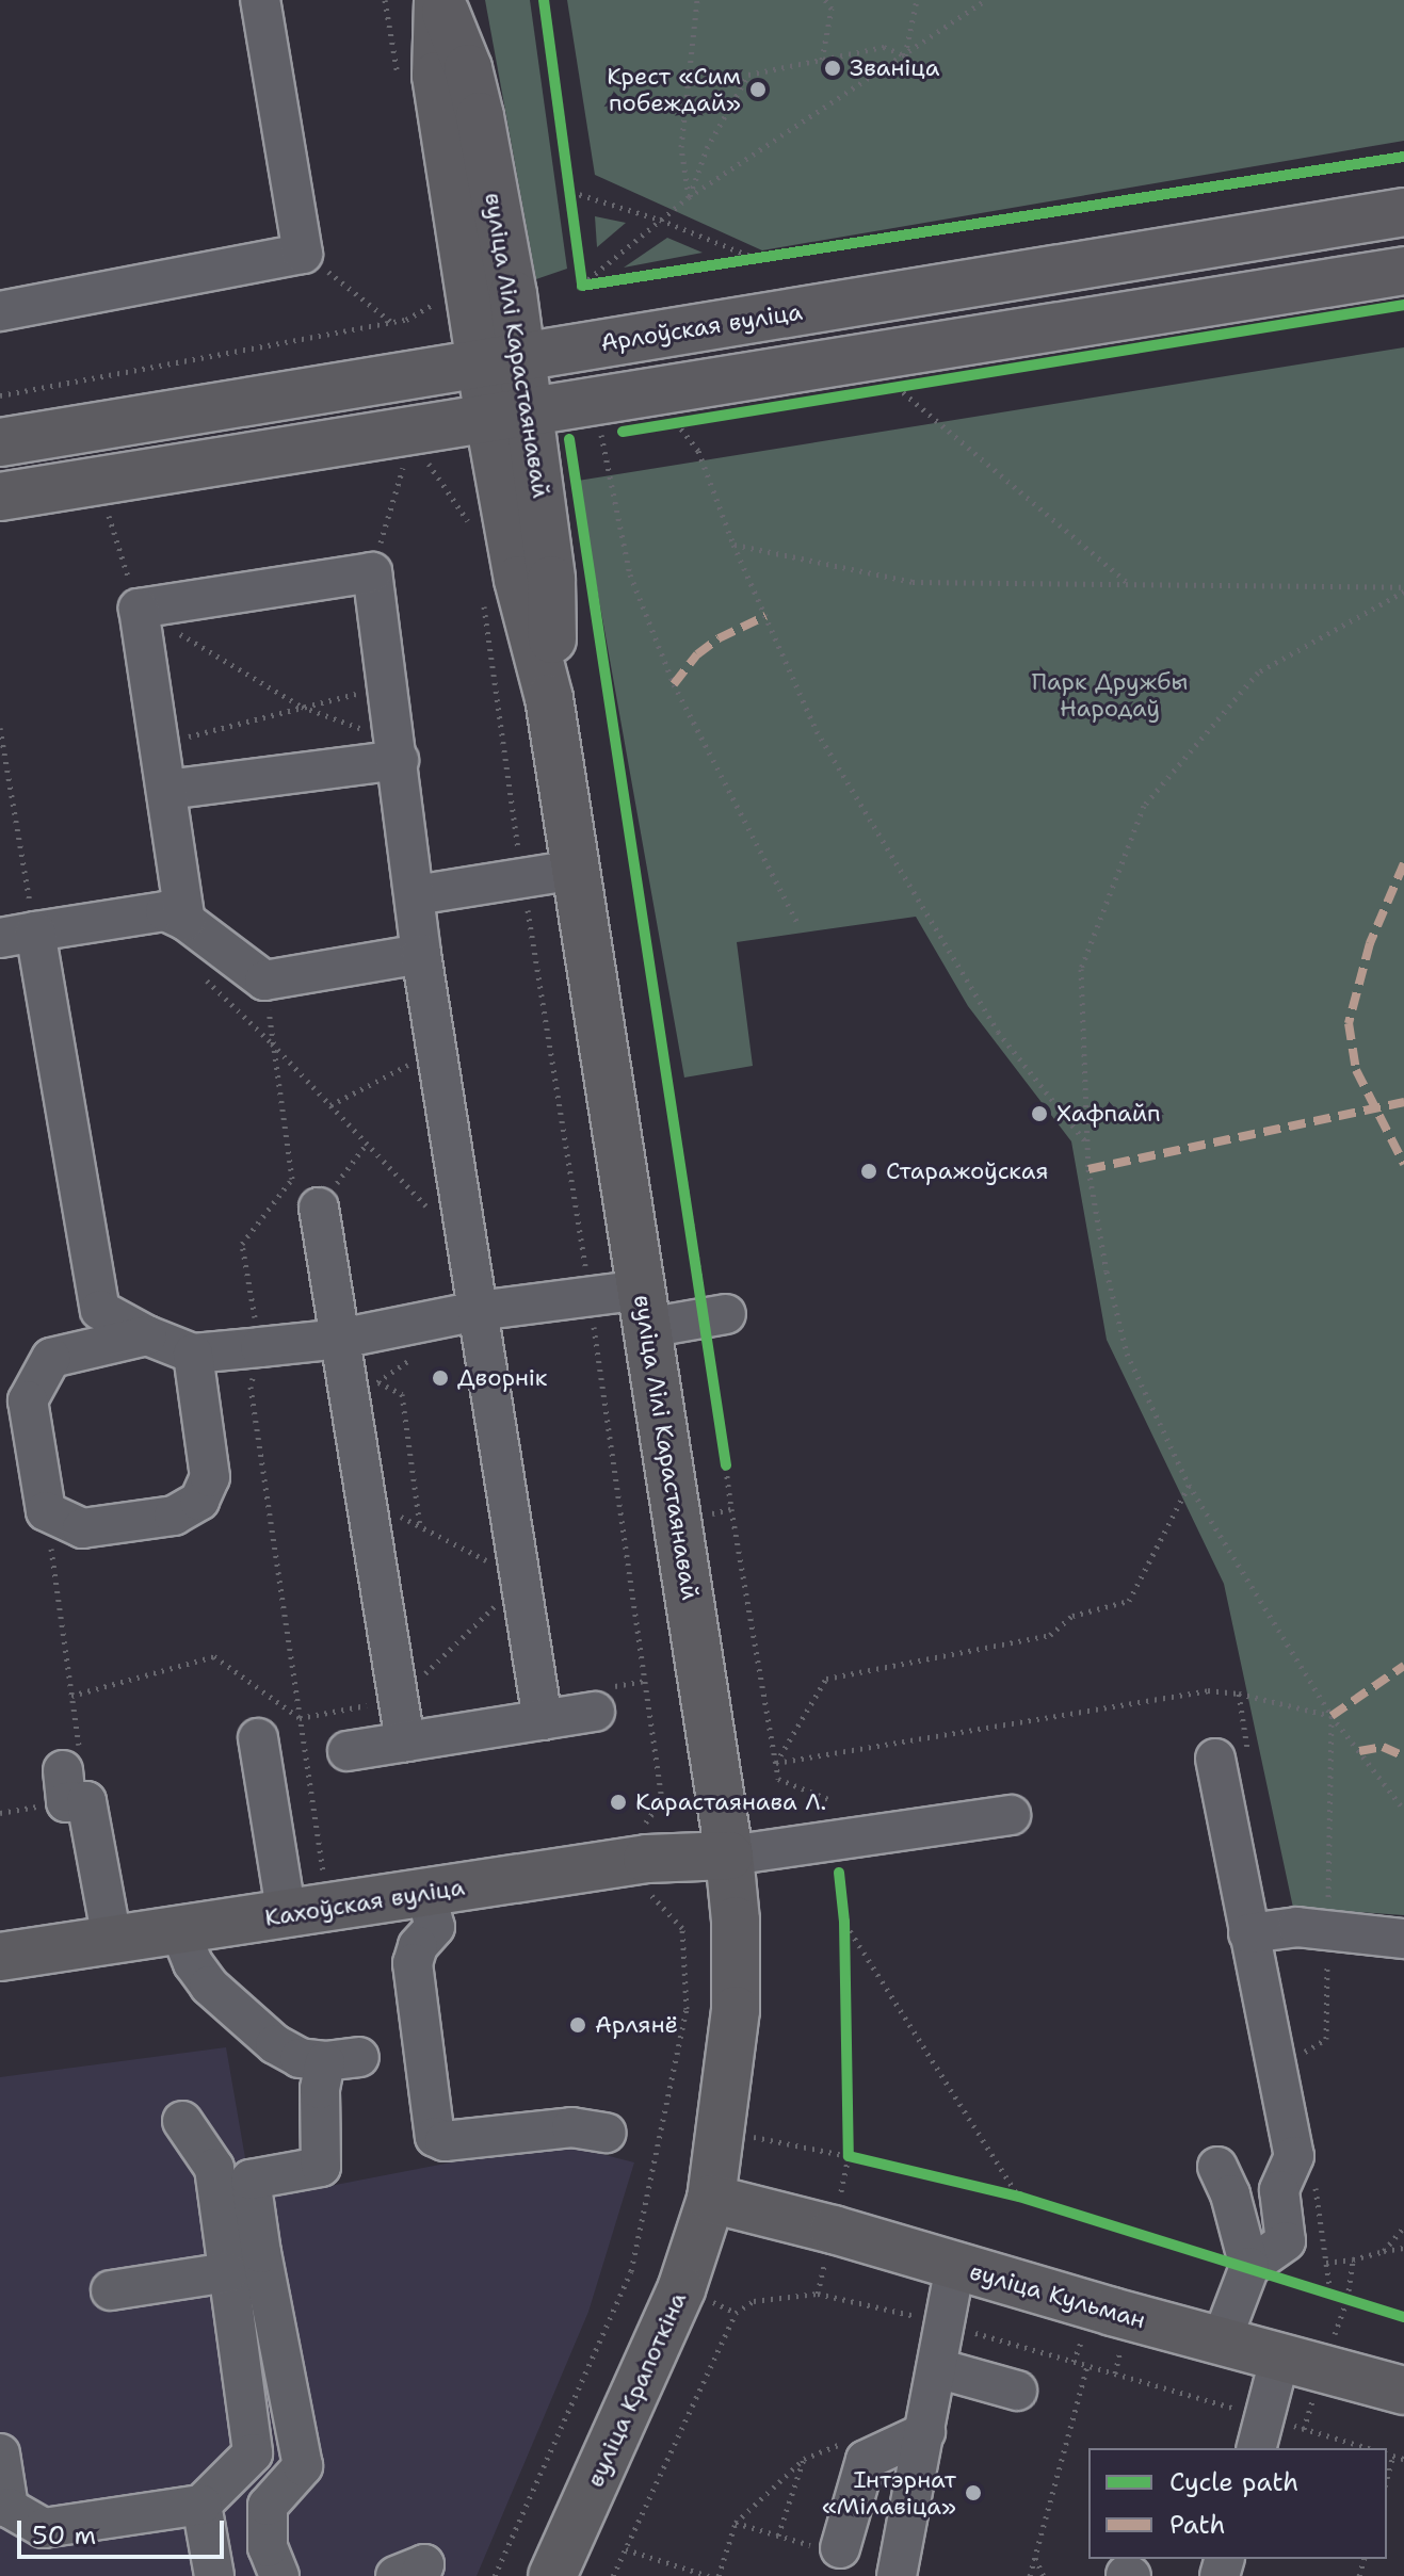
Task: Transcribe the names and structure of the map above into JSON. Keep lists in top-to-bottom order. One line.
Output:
{"streets":{"main road":["Арлоўская вуліца","вуліца Лілі Карастаянавай","Кахоўская вуліца","вуліца Кульман","вуліца Крапоткіна"]},"crossings":[["Арлоўская вуліца","вуліца Лілі Карастаянавай"],["вуліца Лілі Карастаянавай","Кахоўская вуліца"],["вуліца Лілі Карастаянавай","вуліца Кульман"],["вуліца Лілі Карастаянавай","вуліца Крапоткіна"],["вуліца Кульман","вуліца Крапоткіна"]],"parks":["Парк Дружбы Народаў"],"places":["Званіца","Крест «Сим побеждай»","Хафпайп","Старажоўская","Дворнік","Карастаянава Л.","Арлянё","Інтэрнат «Мілавіца»"],"legend":["Cycle path","Path"],"scale_bar":"50 m"}
